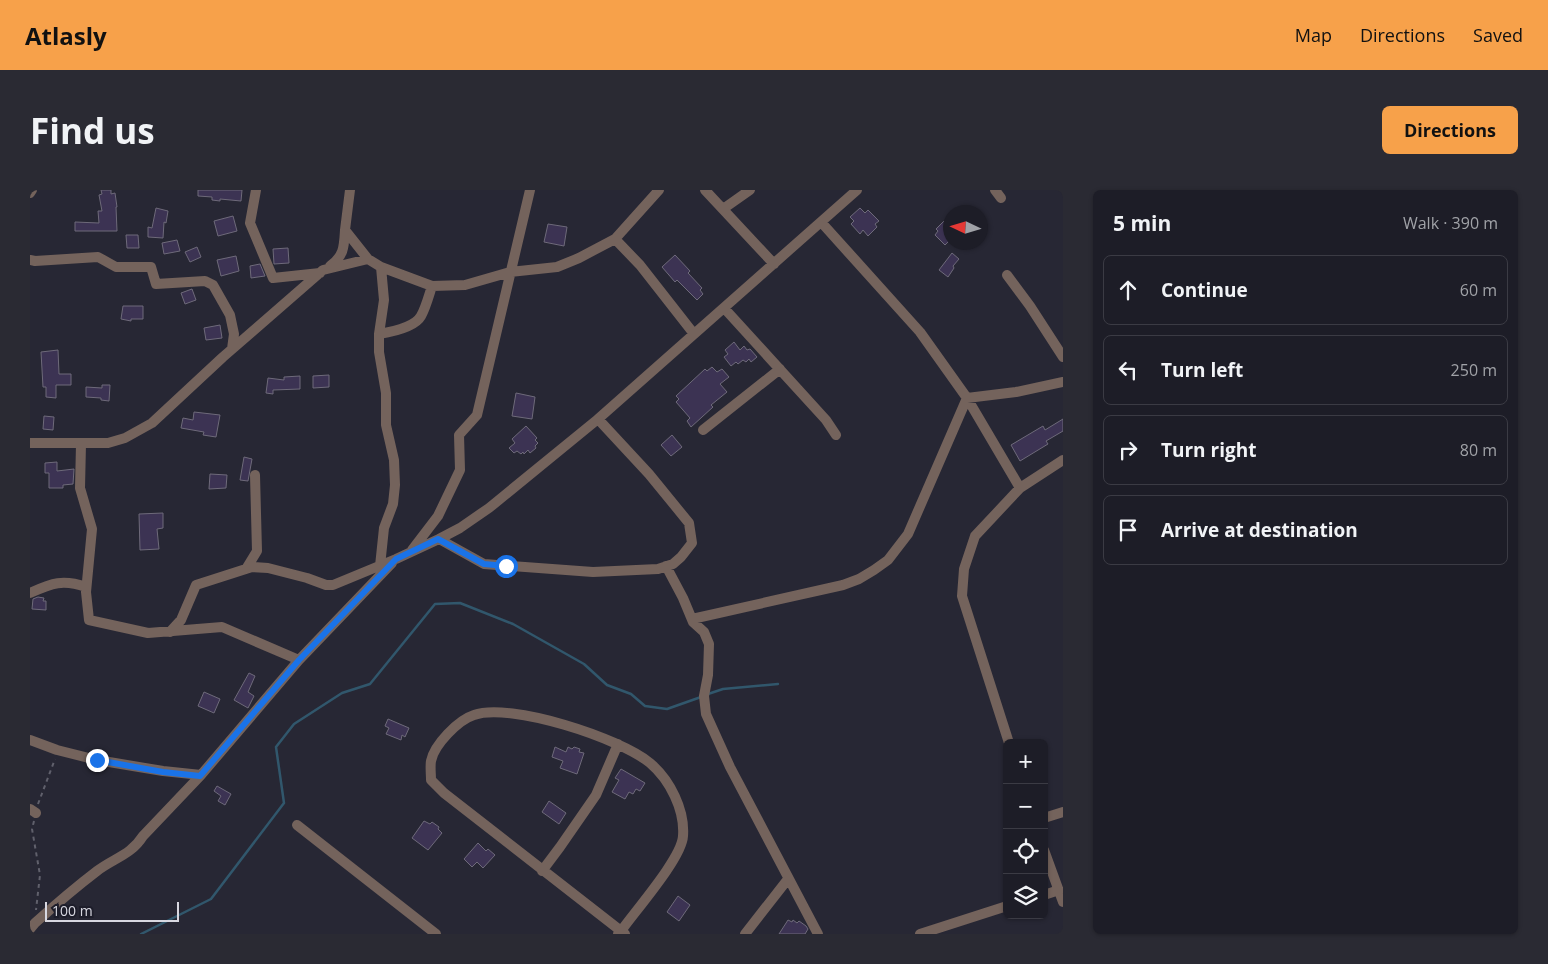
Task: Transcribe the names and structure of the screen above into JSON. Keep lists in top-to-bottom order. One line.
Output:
{"scale_bar":"100 m","north":"left","page":{"header":"Atlasly","nav":["Map","Directions","Saved"],"buttons":"Directions","title":"Find us","heading":["5 min","Walk · 390 m"],"list":[["Continue","60 m"],["Turn left","250 m"],["Turn right","80 m"],"Arrive at destination"],"map_buttons":["+","−"],"scale":"100 m"}}
